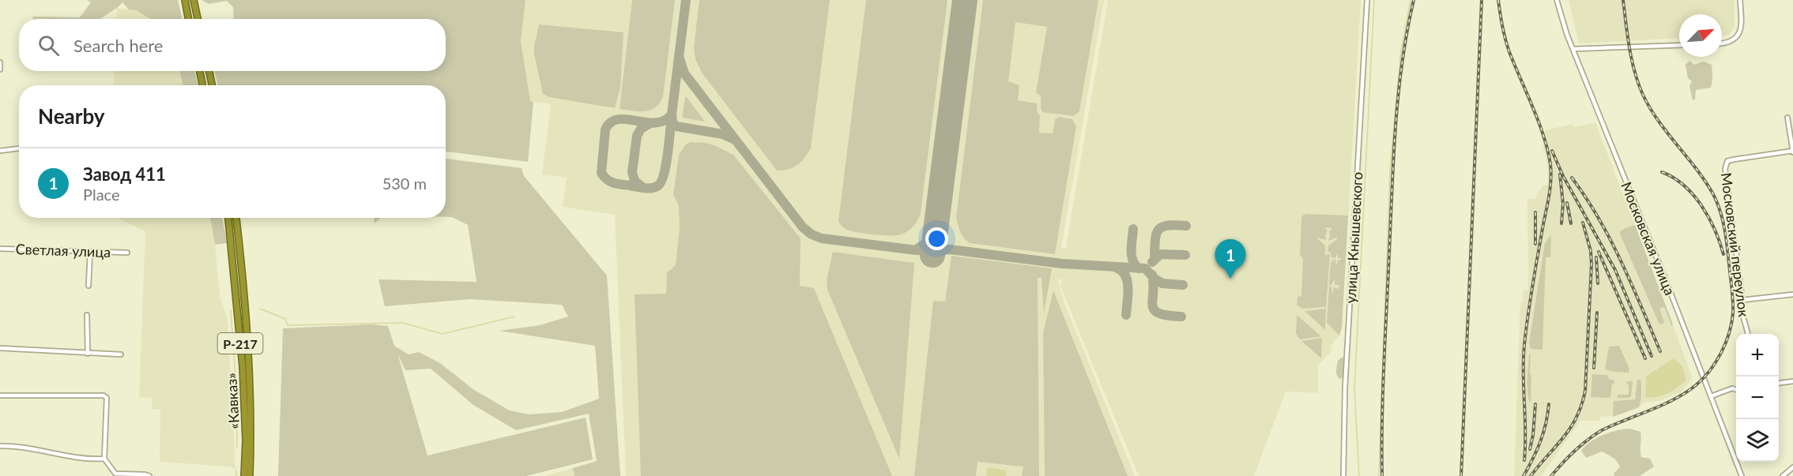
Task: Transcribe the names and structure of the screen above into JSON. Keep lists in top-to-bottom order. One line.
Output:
{"streets":{"highway":["Р-217","«Кавказ»"],"street":["улица Кнышевского","Московская улица","Московский переулок","Светлая улица"]},"north":"top right","page":{"search":"Search here","heading":"Nearby","list":[{"mark":"1","name":"Завод 411","note":"Place","value":"530 m"}],"pins":"1","map_buttons":["+","−"]}}
